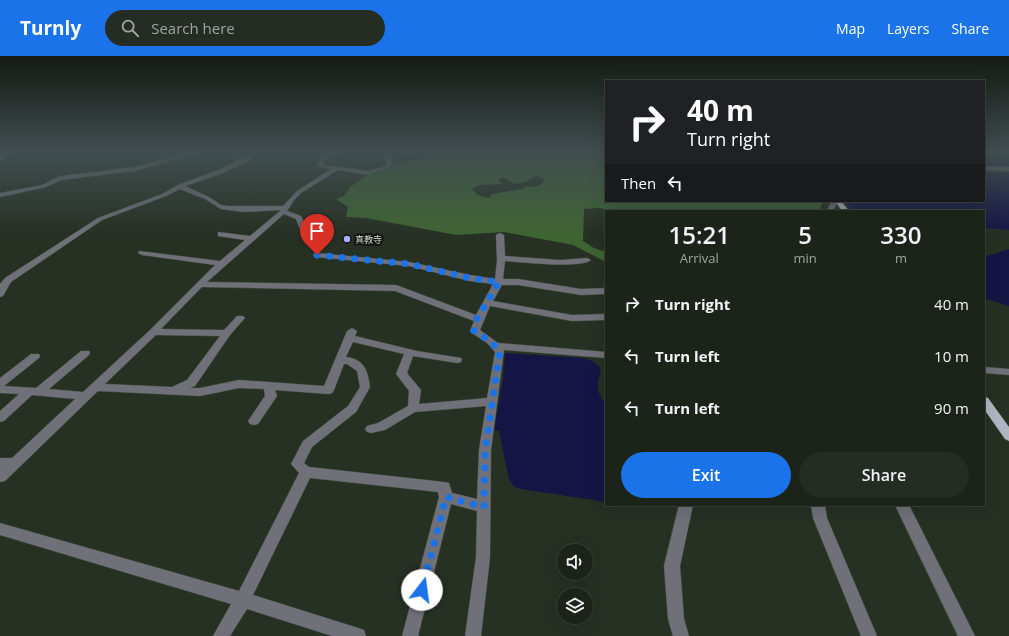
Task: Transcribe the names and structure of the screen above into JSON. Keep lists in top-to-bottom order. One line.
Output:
{"places":["真教寺"],"page":{"header":"Turnly","search":"Search here","nav":["Map","Layers","Share"],"turn":["40 m","Turn right"],"then":"Then","eta":["15:21","Arrival","5","min","330","m"],"list":[{"name":"Turn right","value":"40 m"},{"name":"Turn left","value":"10 m"},{"name":"Turn left","value":"90 m"}],"buttons":["Exit","Share"]}}
